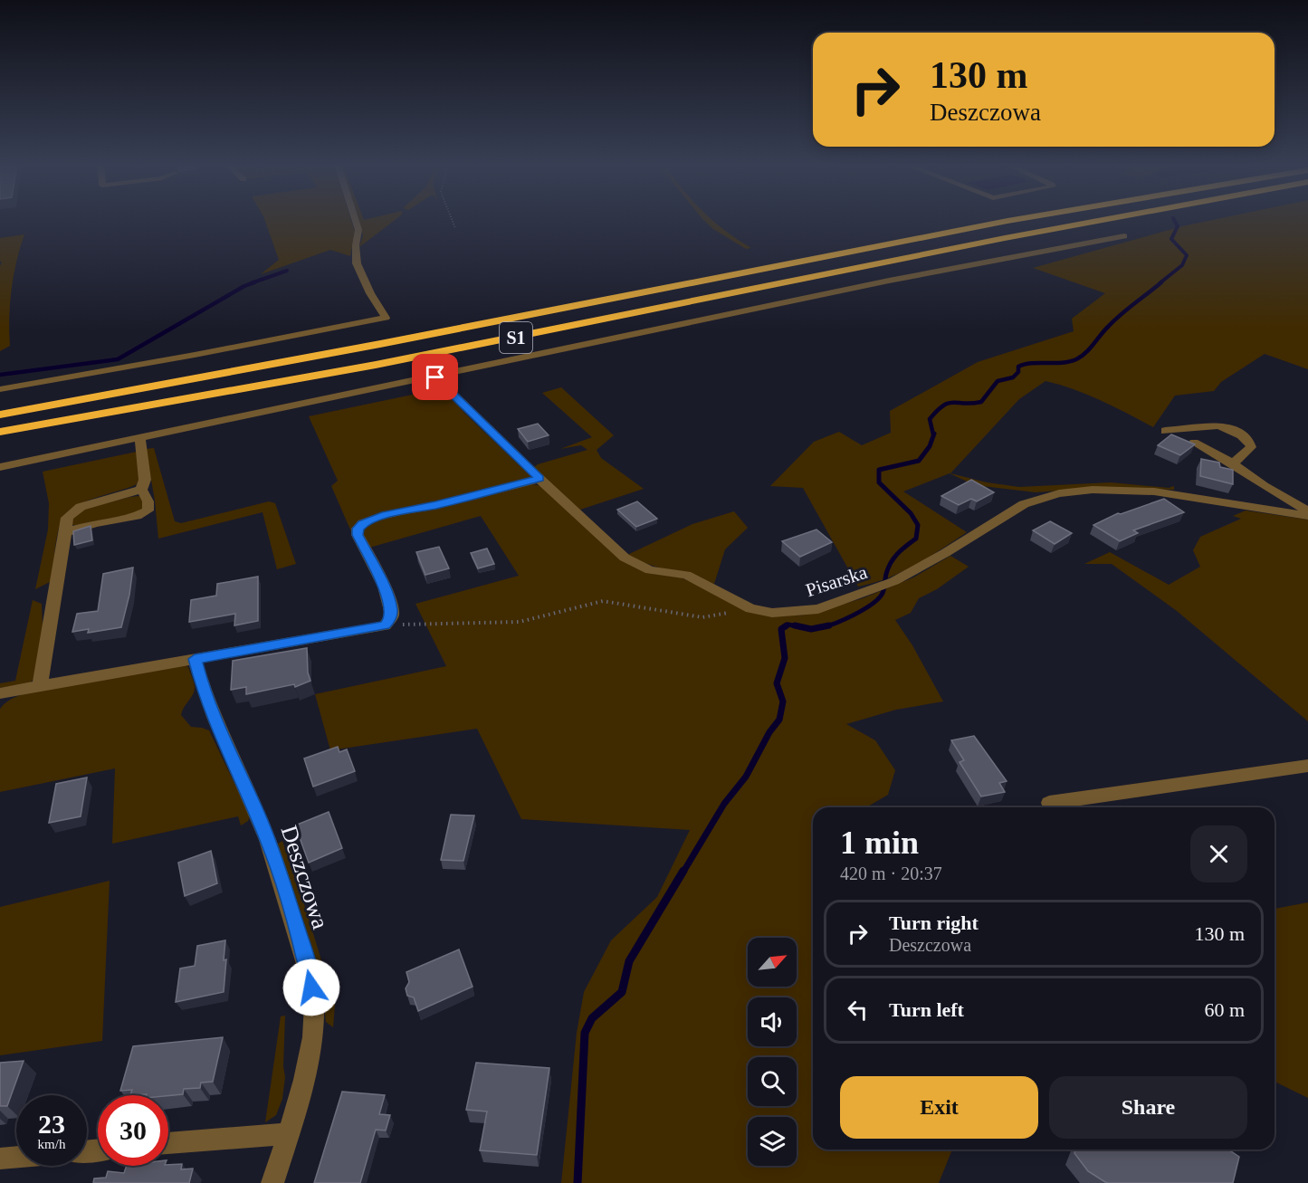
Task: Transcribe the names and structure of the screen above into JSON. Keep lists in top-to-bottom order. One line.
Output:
{"streets":{"highway":["S1"],"street":["Pisarska","Deszczowa"]},"north":"top right","page":{"turn":["130 m","Deszczowa"],"heading":["1 min","420 m · 20:37"],"list":[{"name":"Turn right","note":"Deszczowa","value":"130 m"},{"name":"Turn left","value":"60 m"}],"buttons":["Exit","Share"],"speed":"23 km/h","limit":"30"}}
